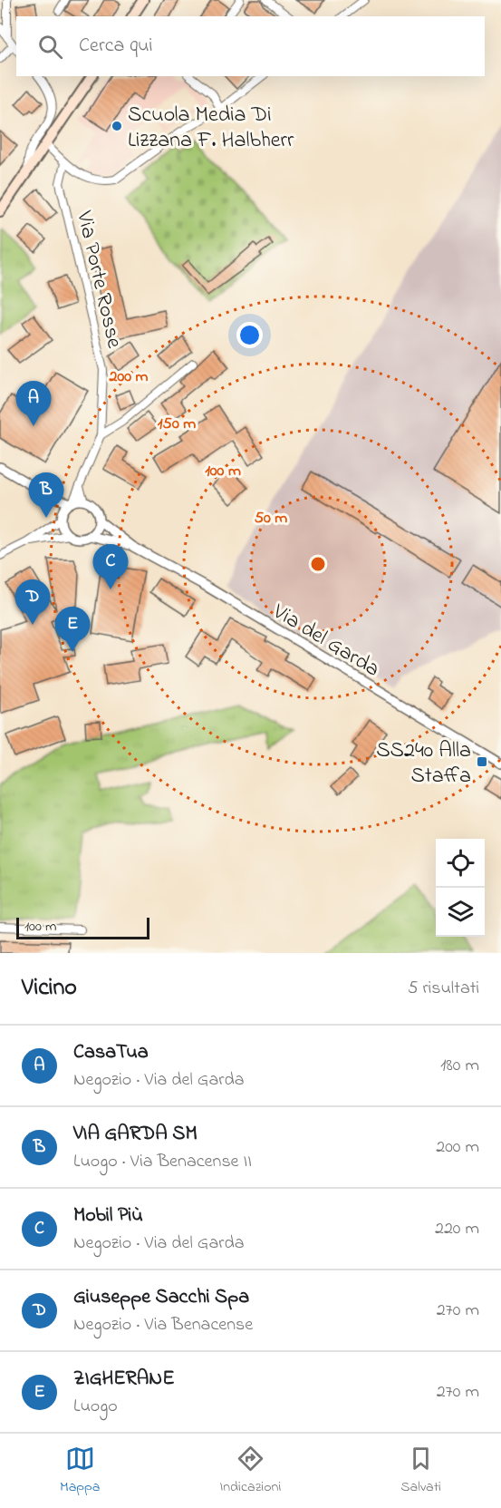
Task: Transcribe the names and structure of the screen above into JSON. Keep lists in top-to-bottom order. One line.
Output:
{"streets":{"street":["Via Porte Rosse","Via del Garda"]},"crossings":[["Via Porte Rosse","Via del Garda"]],"places":{"other":["Scuola Media Di Lizzana F. Halbherr"],"transit":["SS240 Alla Staffa"]},"scale_bar":"100 m","page":{"search":"Cerca qui","pins":["A","B","C","D","E"],"scale":"100 m","heading":["Vicino","5 risultati"],"list":[{"mark":"A","name":"CasaTua","note":"Negozio · Via del Garda","value":"180 m"},{"mark":"B","name":"VIA GARDA SM","note":"Luogo · Via Benacense II","value":"200 m"},{"mark":"C","name":"Mobil Più","note":"Negozio · Via del Garda","value":"220 m"},{"mark":"D","name":"Giuseppe Sacchi Spa","note":"Negozio · Via Benacense","value":"270 m"},{"mark":"E","name":"ZIGHERANE","note":"Luogo","value":"270 m"}],"nav":["Mappa","Indicazioni","Salvati"]},"rings":["200 m","150 m","100 m","50 m"]}
